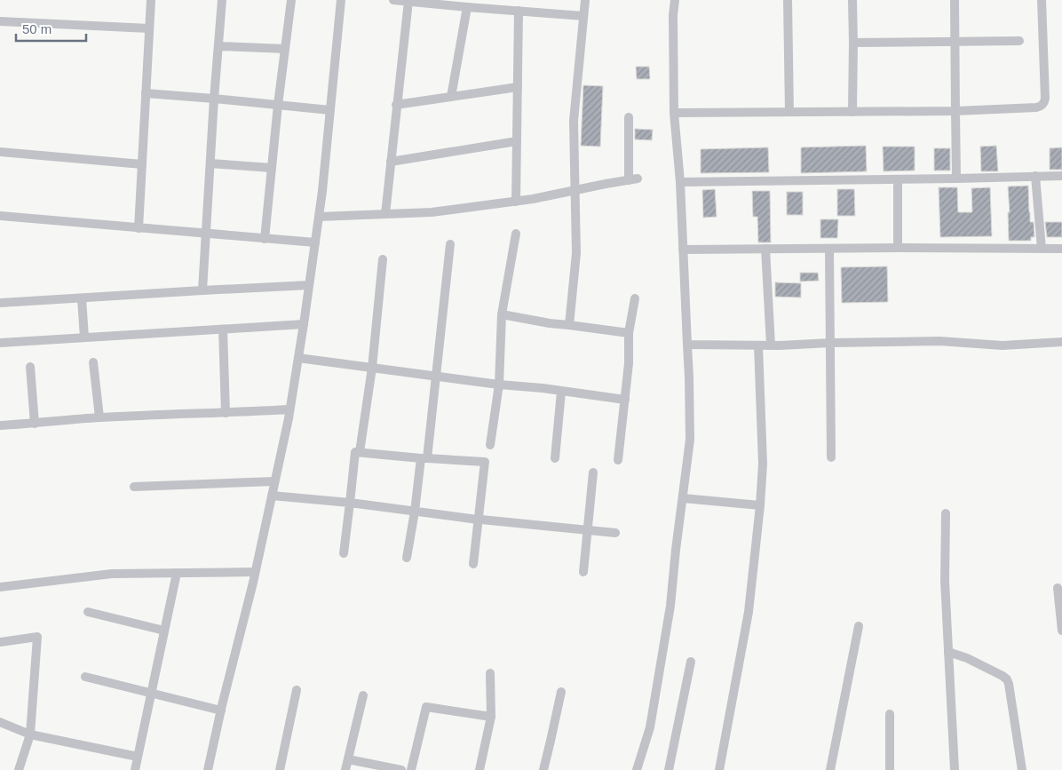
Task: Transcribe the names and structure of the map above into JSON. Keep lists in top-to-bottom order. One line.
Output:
{"scale_bar":"50 m"}
